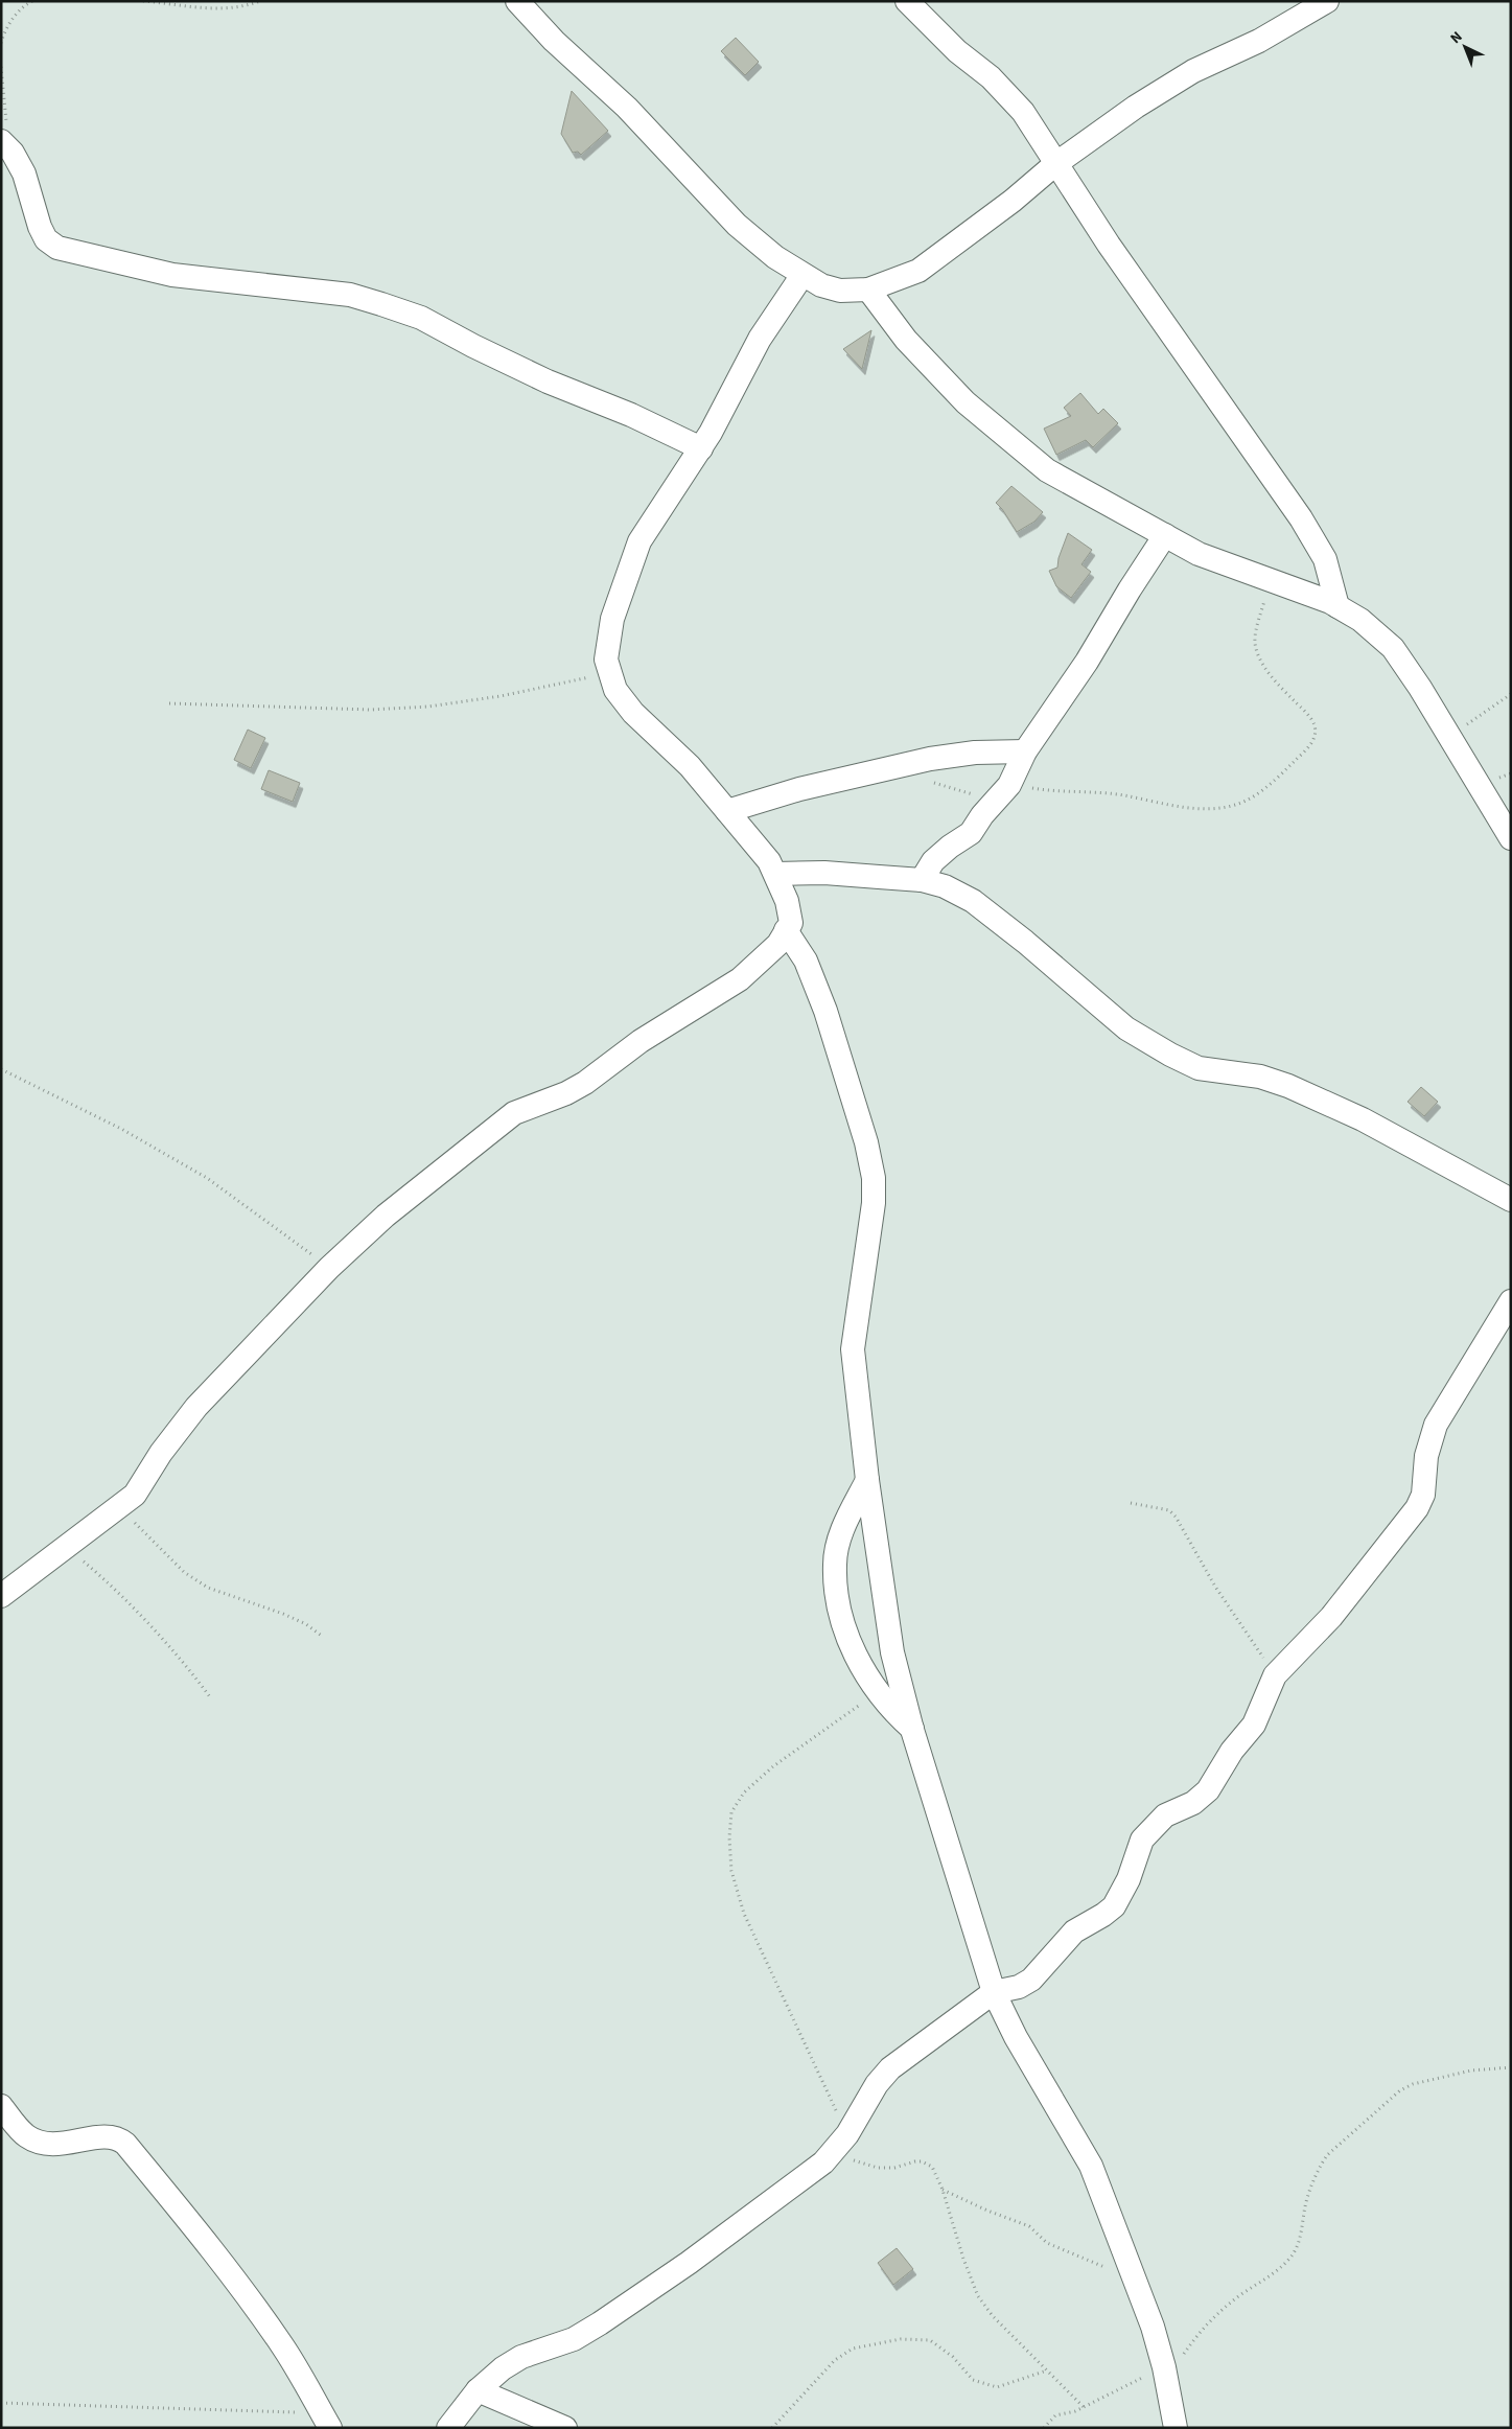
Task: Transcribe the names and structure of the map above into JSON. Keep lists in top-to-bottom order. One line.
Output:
{"north":"top left"}
